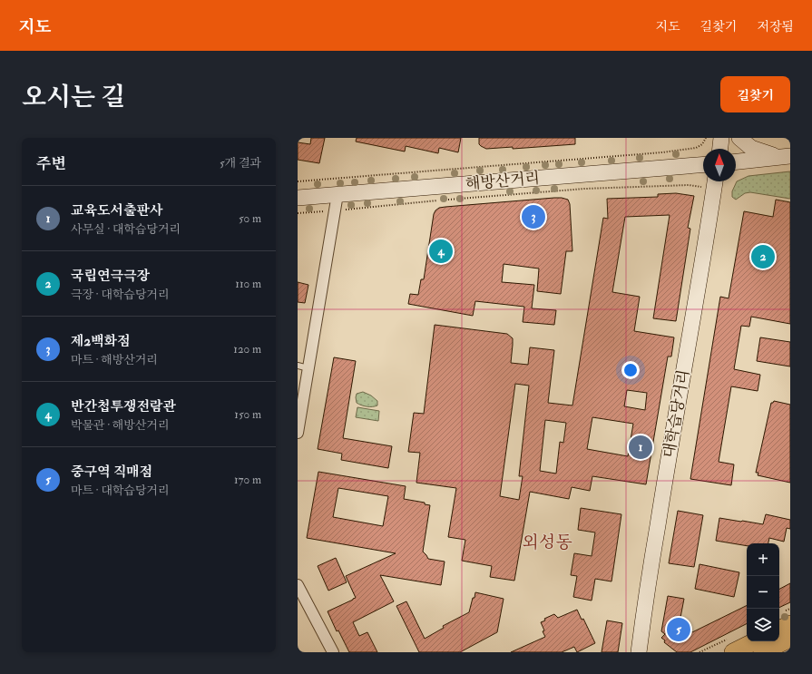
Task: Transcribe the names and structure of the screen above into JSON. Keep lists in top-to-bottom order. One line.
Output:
{"streets":{"main road":["해방산거리","대학습당거리"]},"districts":["외성동"],"north":"top","page":{"header":"지도","nav":["지도","길찾기","저장됨"],"title":"오시는 길","buttons":"길찾기","heading":["주변","5개 결과"],"list":[{"mark":"1","name":"교육도서출판사","note":"사무실 · 대학습당거리","value":"50 m"},{"mark":"2","name":"국립연극극장","note":"극장 · 대학습당거리","value":"110 m"},{"mark":"3","name":"제2백화점","note":"마트 · 해방산거리","value":"120 m"},{"mark":"4","name":"반간첩투쟁전람관","note":"박물관 · 해방산거리","value":"150 m"},{"mark":"5","name":"중구역 직매점","note":"마트 · 대학습당거리","value":"170 m"}],"pins":["3","4","2","1","5"],"map_buttons":["+","−"]}}
